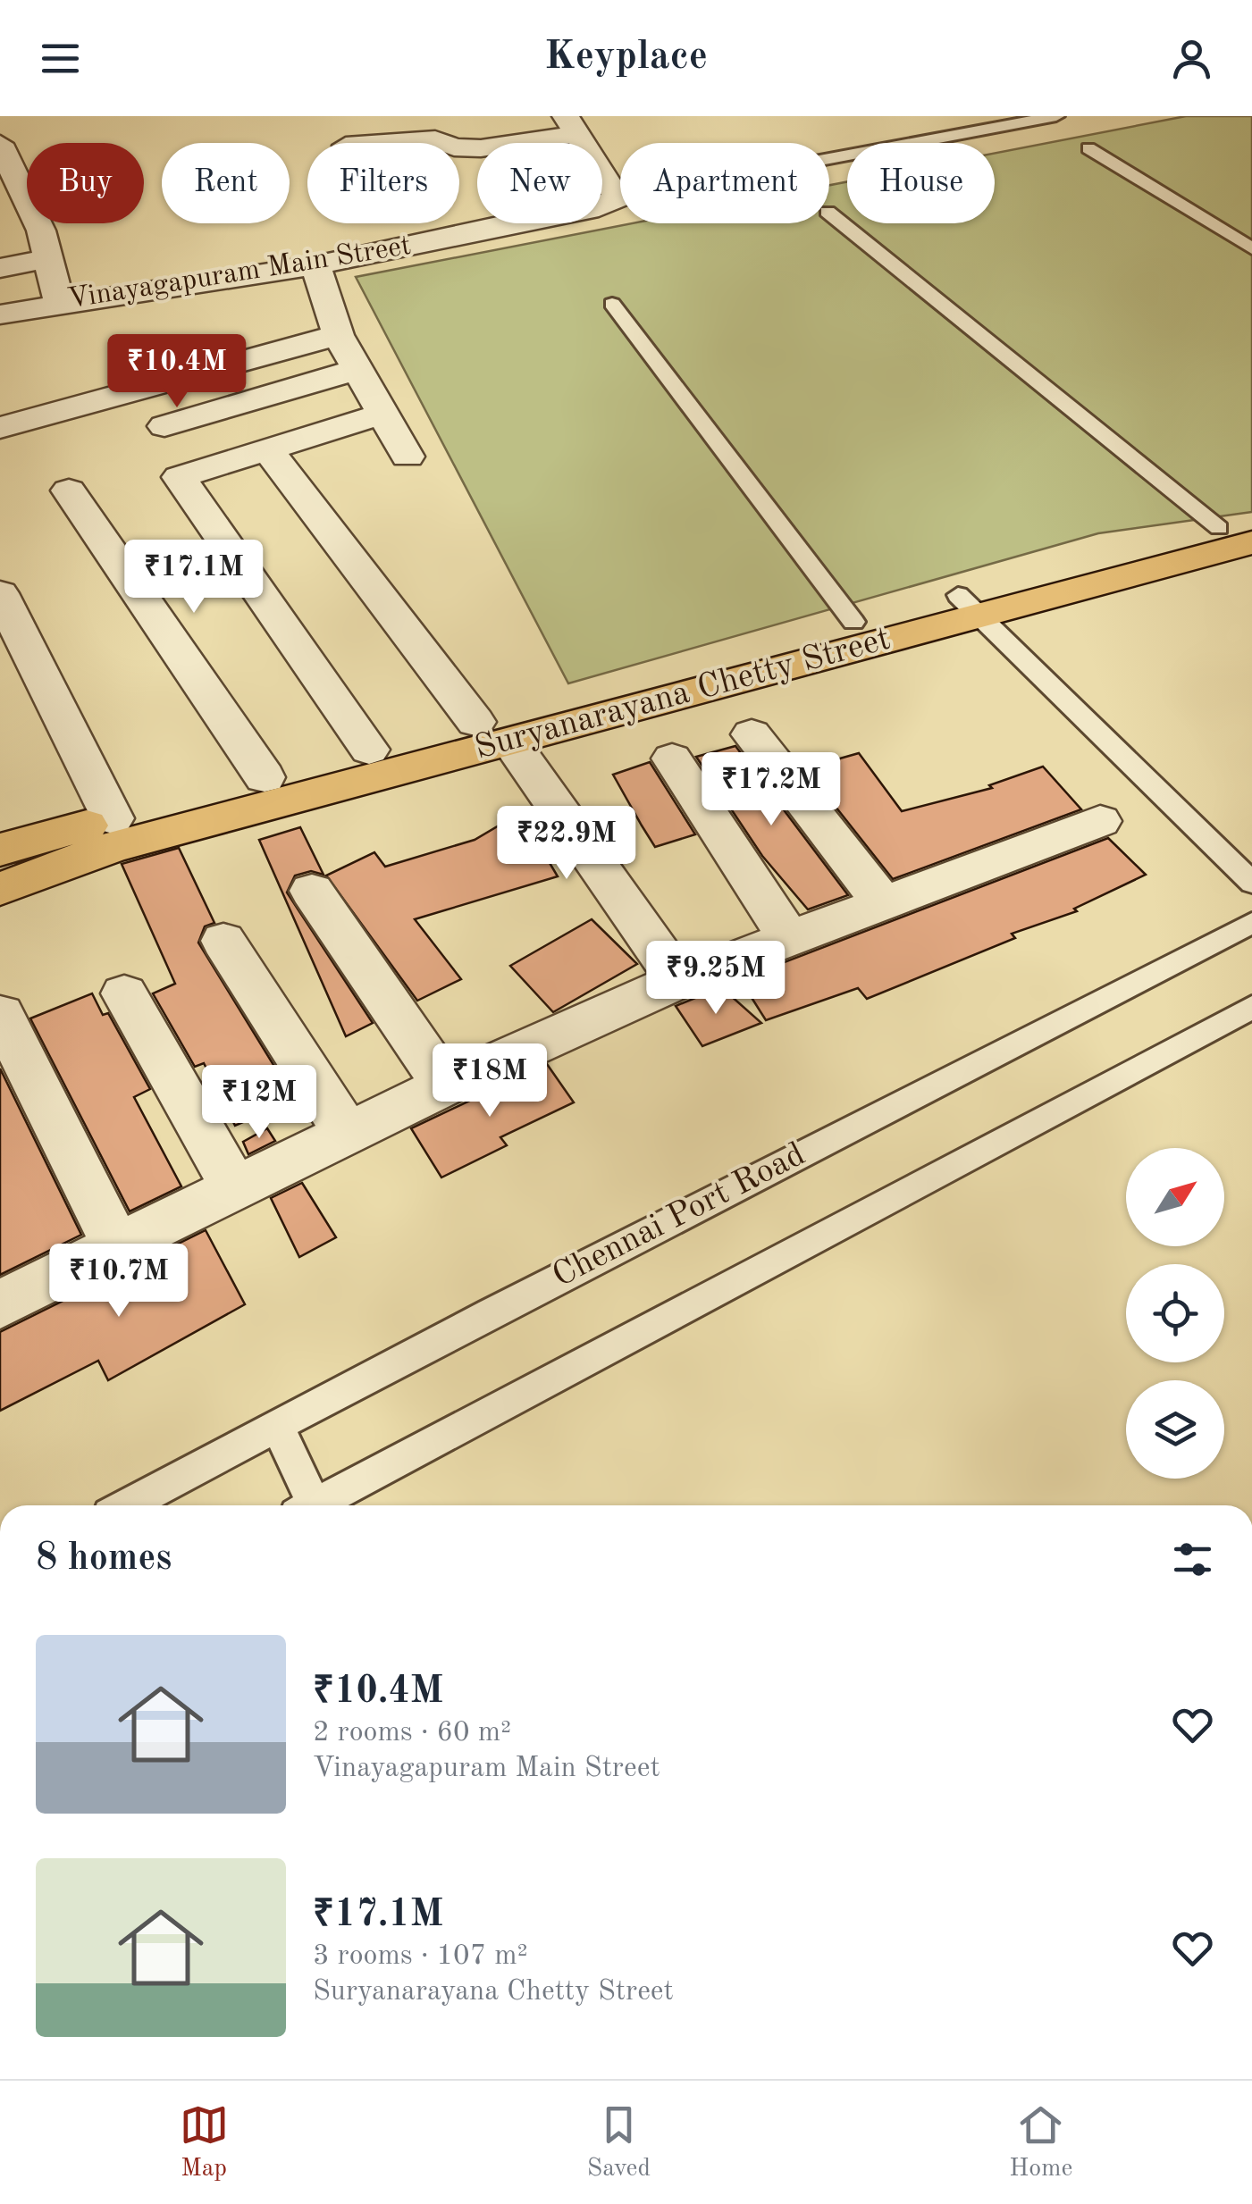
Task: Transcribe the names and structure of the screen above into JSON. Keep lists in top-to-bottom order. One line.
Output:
{"streets":{"main road":["Suryanarayana Chetty Street"],"street":["Vinayagapuram Main Street"],"lane":["Chennai Port Road"]},"north":"top right","page":{"header":"Keyplace","chip":["Buy","Rent","Filters","New","Apartment","House"],"price":["₹10.4M","₹17.1M","₹17.2M","₹22.9M","₹9.25M","₹18M","₹12M","₹10.7M"],"heading":"8 homes","list":[{"name":"₹10.4M","note":"2 rooms · 60 m² · Vinayagapuram Main Street"},{"name":"₹17.1M","note":"3 rooms · 107 m² · Suryanarayana Chetty Street"}],"tabs":["Map","Saved","Home"]}}
